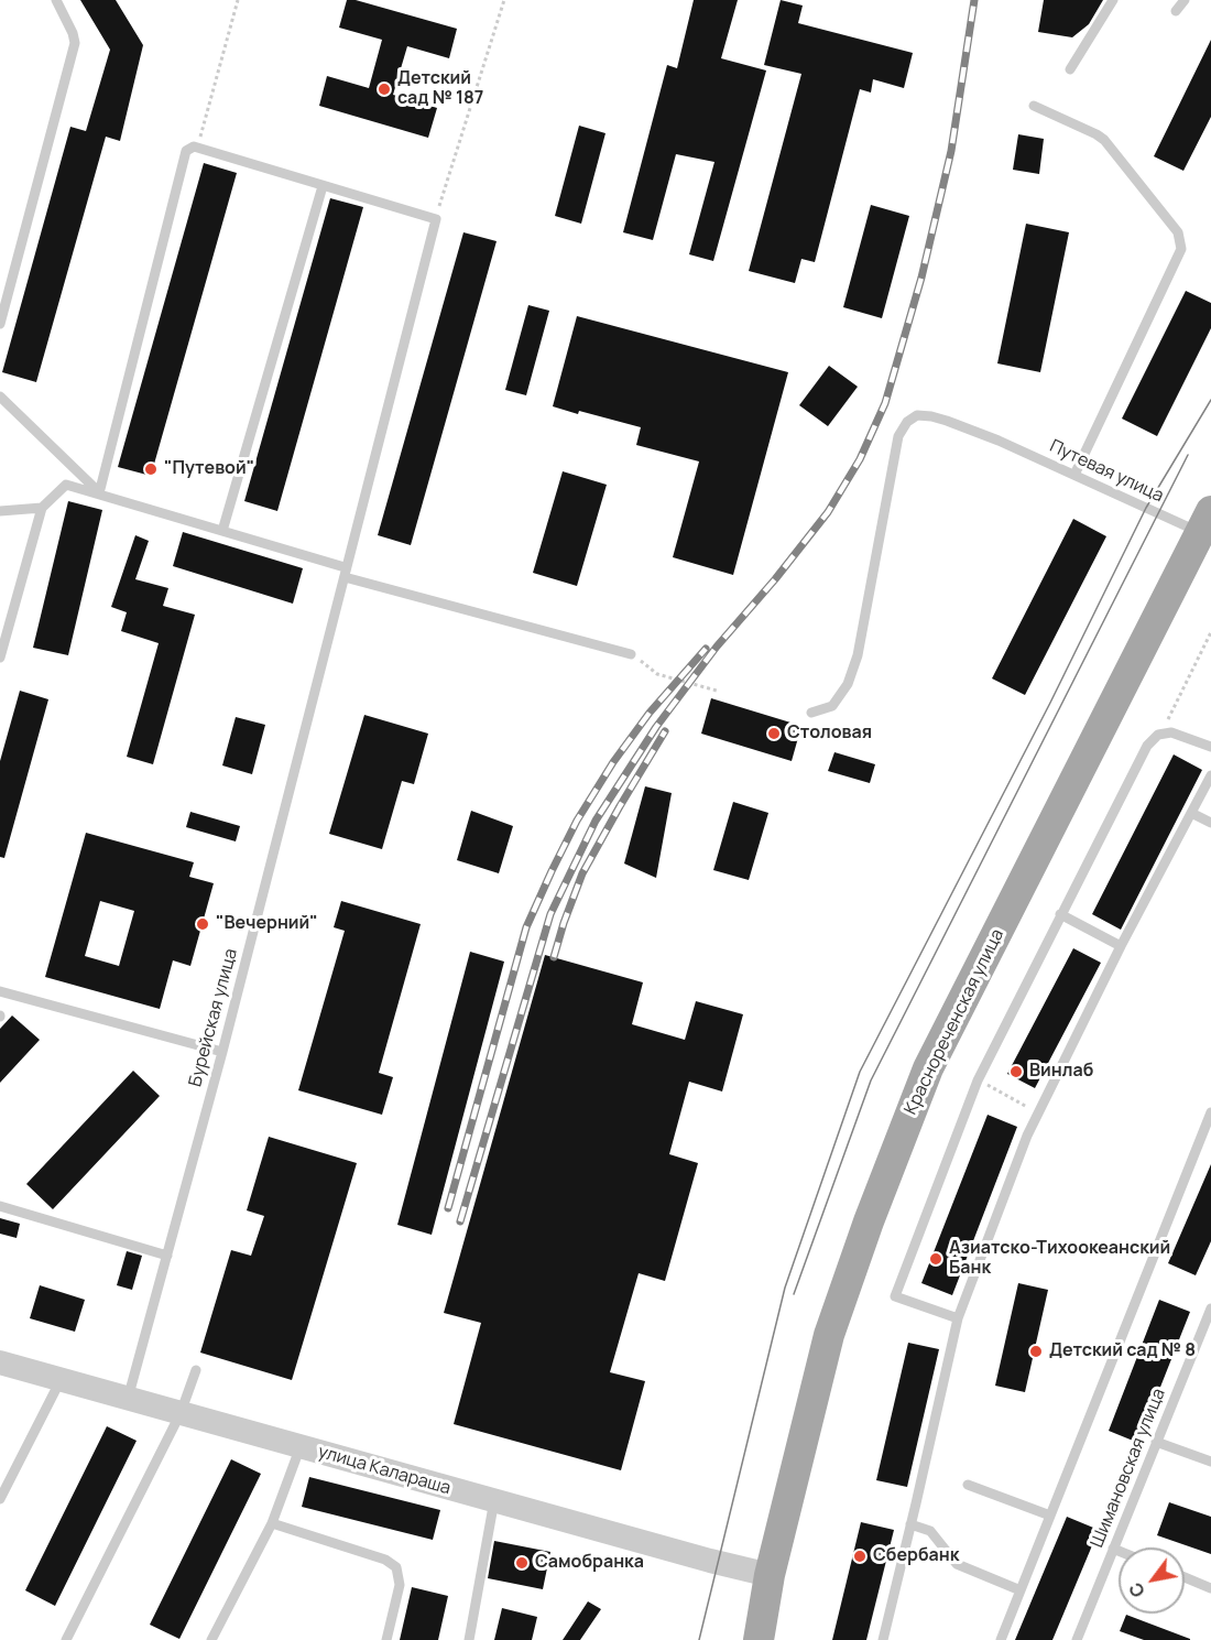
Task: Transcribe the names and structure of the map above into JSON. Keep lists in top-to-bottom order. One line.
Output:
{"streets":{"main road":["Краснореченская улица"],"street":["улица Калараша"],"lane":["Путевая улица","Бурейская улица","Шимановская улица"]},"crossings":[["Путевая улица","Краснореченская улица"],["Бурейская улица","улица Калараша"],["Краснореченская улица","улица Калараша"]],"places":["Детский сад № 187","\"Путевой\"","Столовая","\"Вечерний\"","Винлаб","Азиатско-Тихоокеанский Банк","Детский сад № 8","Сбербанк","Самобранка"],"north":"bottom left"}
